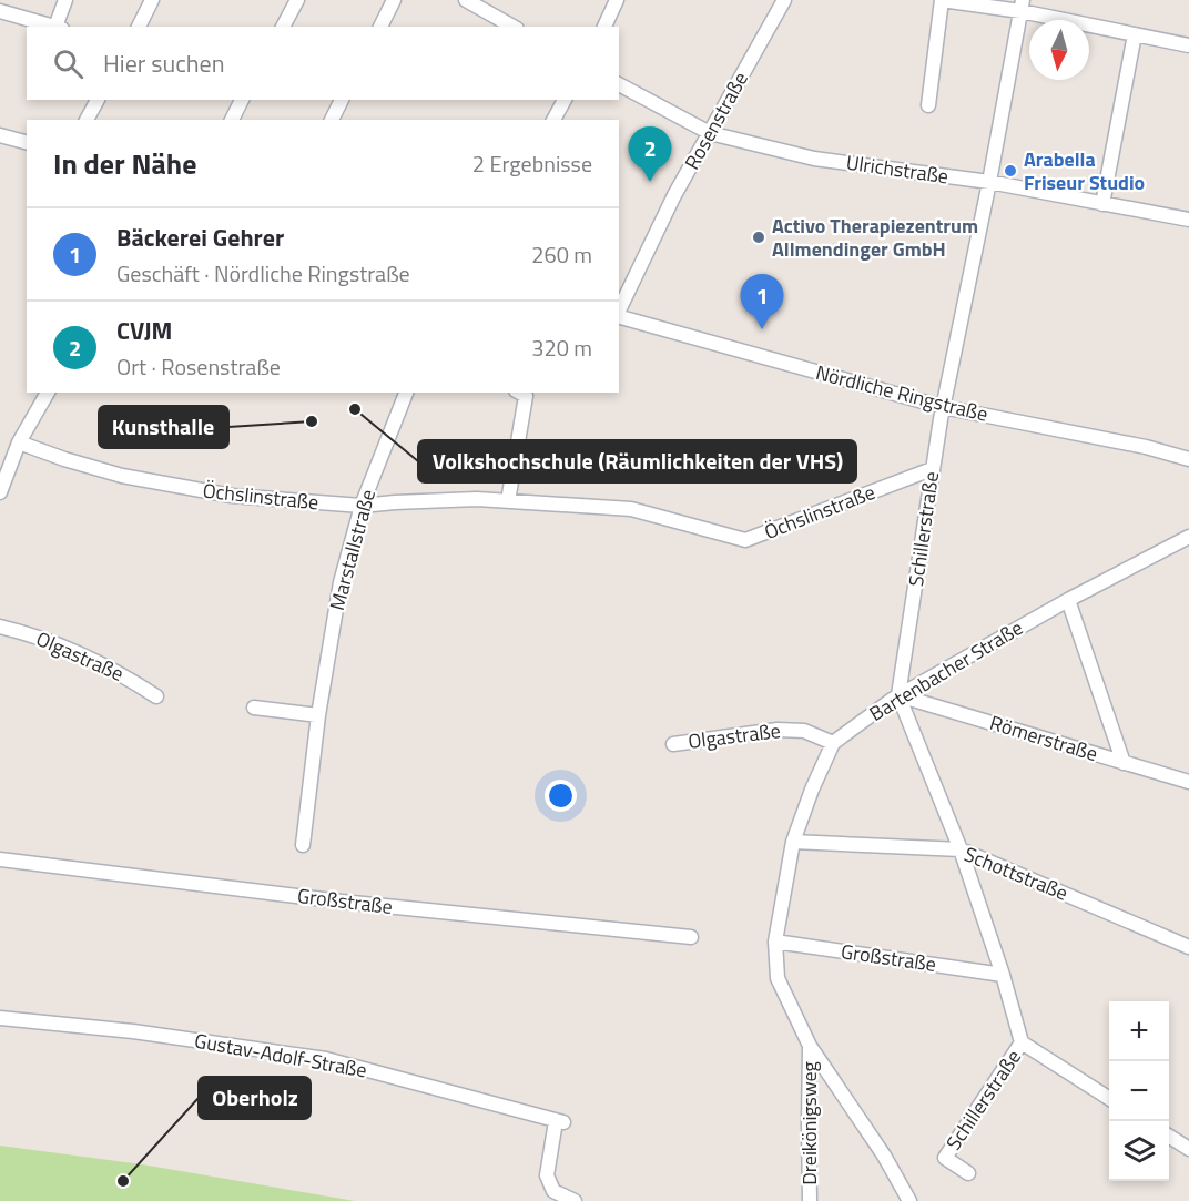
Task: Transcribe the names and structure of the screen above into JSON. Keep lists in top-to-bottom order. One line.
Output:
{"streets":{"street":["Rosenstraße","Ulrichstraße","Nördliche Ringstraße","Öchslinstraße","Schillerstraße","Marstallstraße","Olgastraße","Bartenbacher Straße","Römerstraße","Schottstraße","Großstraße","Gustav-Adolf-Straße","Dreikönigsweg"]},"crossings":[["Rosenstraße","Ulrichstraße"],["Ulrichstraße","Schillerstraße"],["Nördliche Ringstraße","Schillerstraße"],["Öchslinstraße","Schillerstraße"],["Öchslinstraße","Marstallstraße"],["Schillerstraße","Bartenbacher Straße"],["Schillerstraße","Römerstraße"],["Schillerstraße","Schottstraße"],["Schillerstraße","Großstraße"],["Olgastraße","Bartenbacher Straße"],["Bartenbacher Straße","Römerstraße"],["Bartenbacher Straße","Schottstraße"],["Bartenbacher Straße","Großstraße"],["Bartenbacher Straße","Dreikönigsweg"]],"places":["Arabella Friseur Studio","Activo Therapiezentrum Allmendinger GmbH","Volkshochschule (Räumlichkeiten der VHS)","Kunsthalle","Oberholz"],"north":"bottom","page":{"search":"Hier suchen","heading":["In der Nähe","2 Ergebnisse"],"pins":["2","1"],"list":[{"mark":"1","name":"Bäckerei Gehrer","note":"Geschäft · Nördliche Ringstraße","value":"260 m"},{"mark":"2","name":"CVJM","note":"Ort · Rosenstraße","value":"320 m"}],"map_buttons":["+","−"]}}
